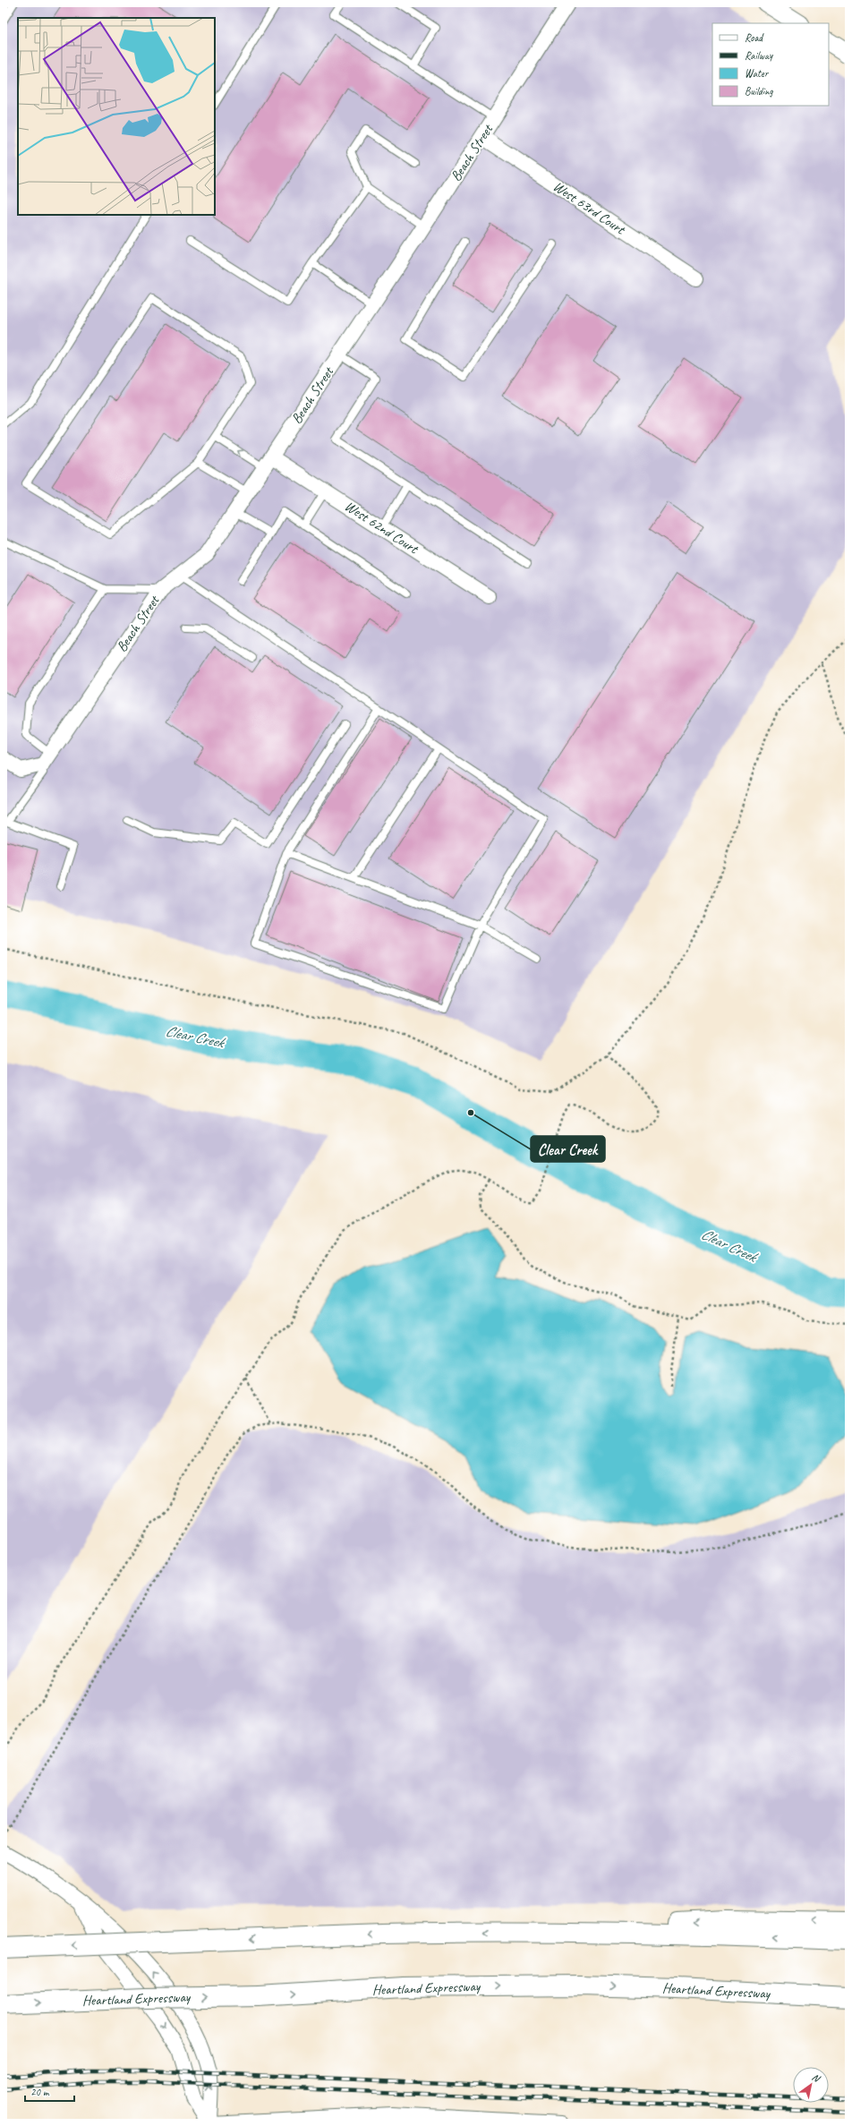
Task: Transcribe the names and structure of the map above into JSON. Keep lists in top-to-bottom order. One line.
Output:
{"streets":{"highway":["Heartland Expressway"],"street":["Beach Street","West 63rd Court","West 62nd Court"]},"crossings":[["Beach Street","West 63rd Court"],["Beach Street","West 62nd Court"]],"water":["Clear Creek"],"places":["Clear Creek"],"legend":["Road","Railway","Water","Building"],"scale_bar":"20 m","north":"top right"}
